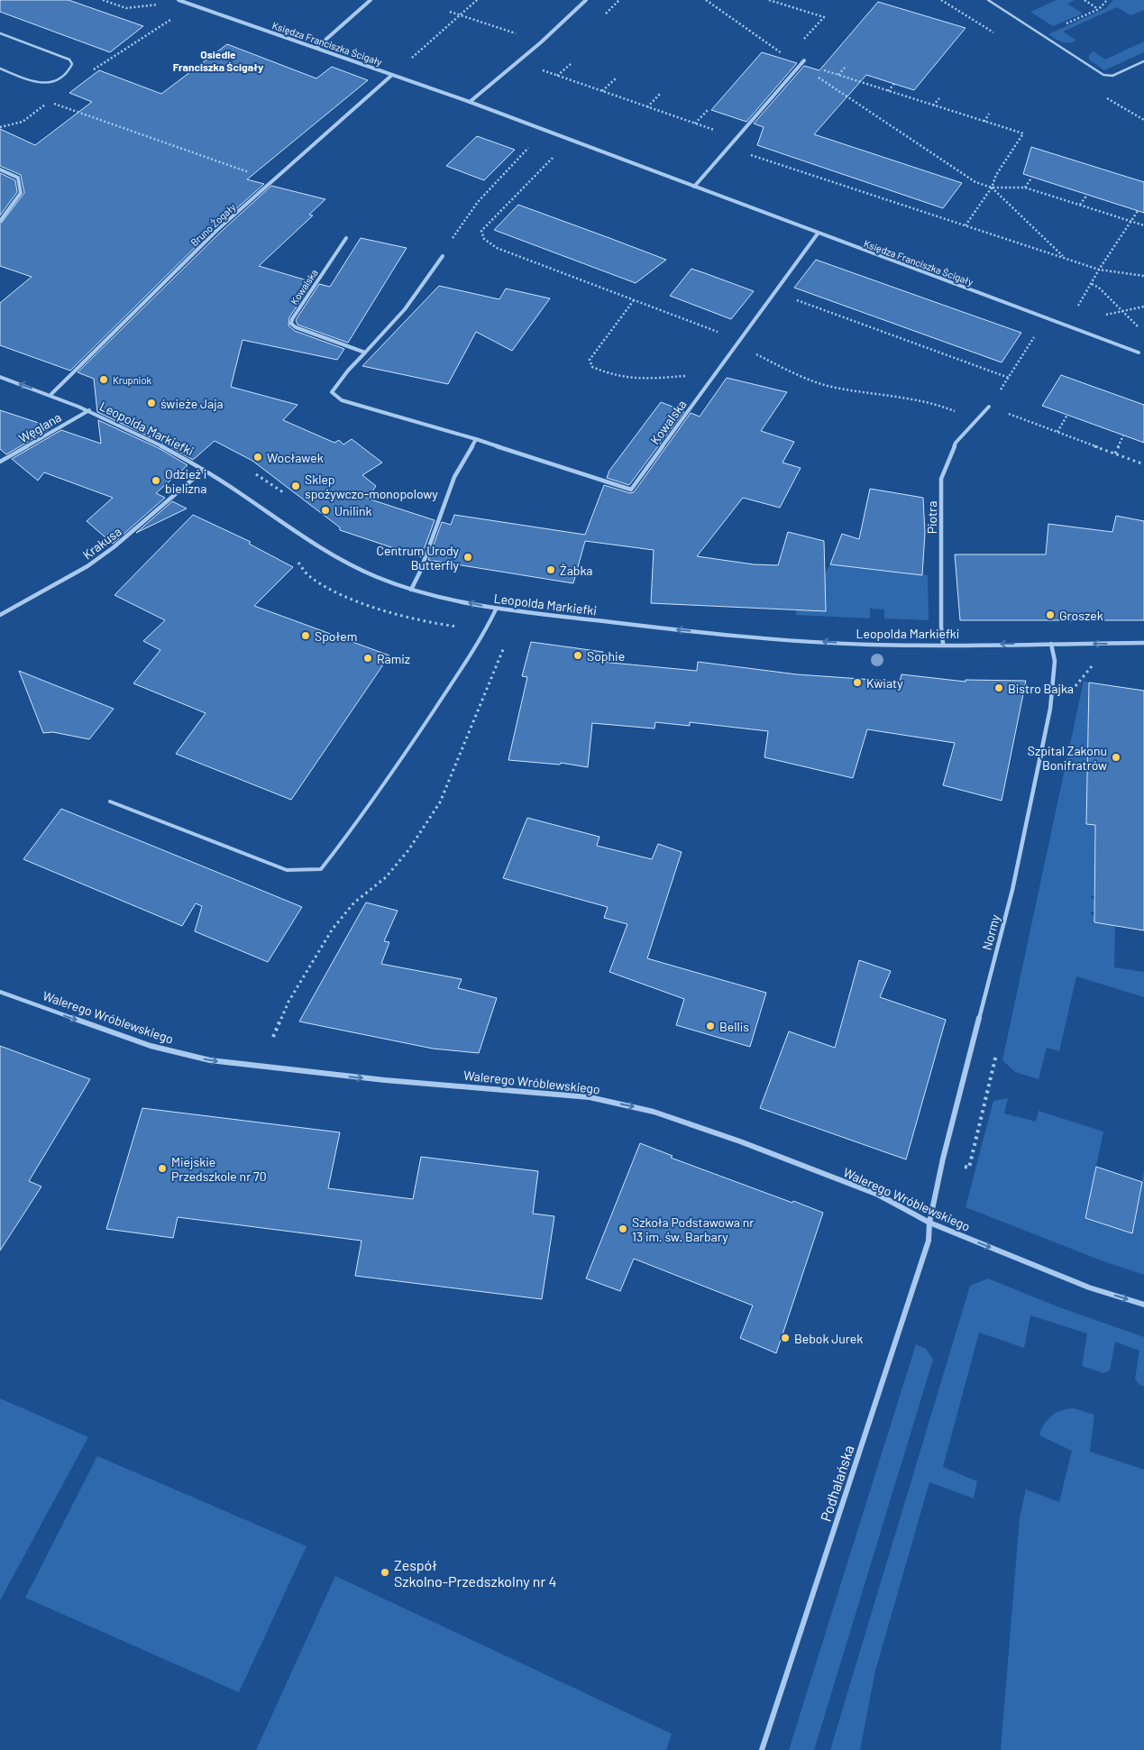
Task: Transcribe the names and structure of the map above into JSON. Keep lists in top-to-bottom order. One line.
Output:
{"streets":{"street":["Księdza Franciszka Ścigały","Bruno Żogały","Kowalska","Węglana","Leopolda Markiefki","Piotra","Krakusa","Normy","Walerego Wróblewskiego","Podhalańska"]},"crossings":[["Księdza Franciszka Ścigały","Bruno Żogały"],["Księdza Franciszka Ścigały","Kowalska"],["Bruno Żogały","Leopolda Markiefki"],["Węglana","Leopolda Markiefki"],["Leopolda Markiefki","Piotra"],["Leopolda Markiefki","Krakusa"],["Leopolda Markiefki","Normy"],["Normy","Walerego Wróblewskiego"],["Normy","Podhalańska"],["Walerego Wróblewskiego","Podhalańska"]],"one_way":["Leopolda Markiefki","Walerego Wróblewskiego"],"districts":["Osiedle Franciszka Ścigały"],"places":["Krupniok","świeże Jaja","Wocławek","Odzież i bielizna","Sklep spożywczo-monopolowy","Unilink","Centrum Urody Butterfly","Żabka","Groszek","Społem","Sophie","Ramiz","Kwiaty","Bistro Bajka","Szpital Zakonu Bonifratrów","Bellis","Miejskie Przedszkole nr 70","Szkoła Podstawowa nr 13 im. św. Barbary","Bebok Jurek","Zespół Szkolno-Przedszkolny nr 4"]}
